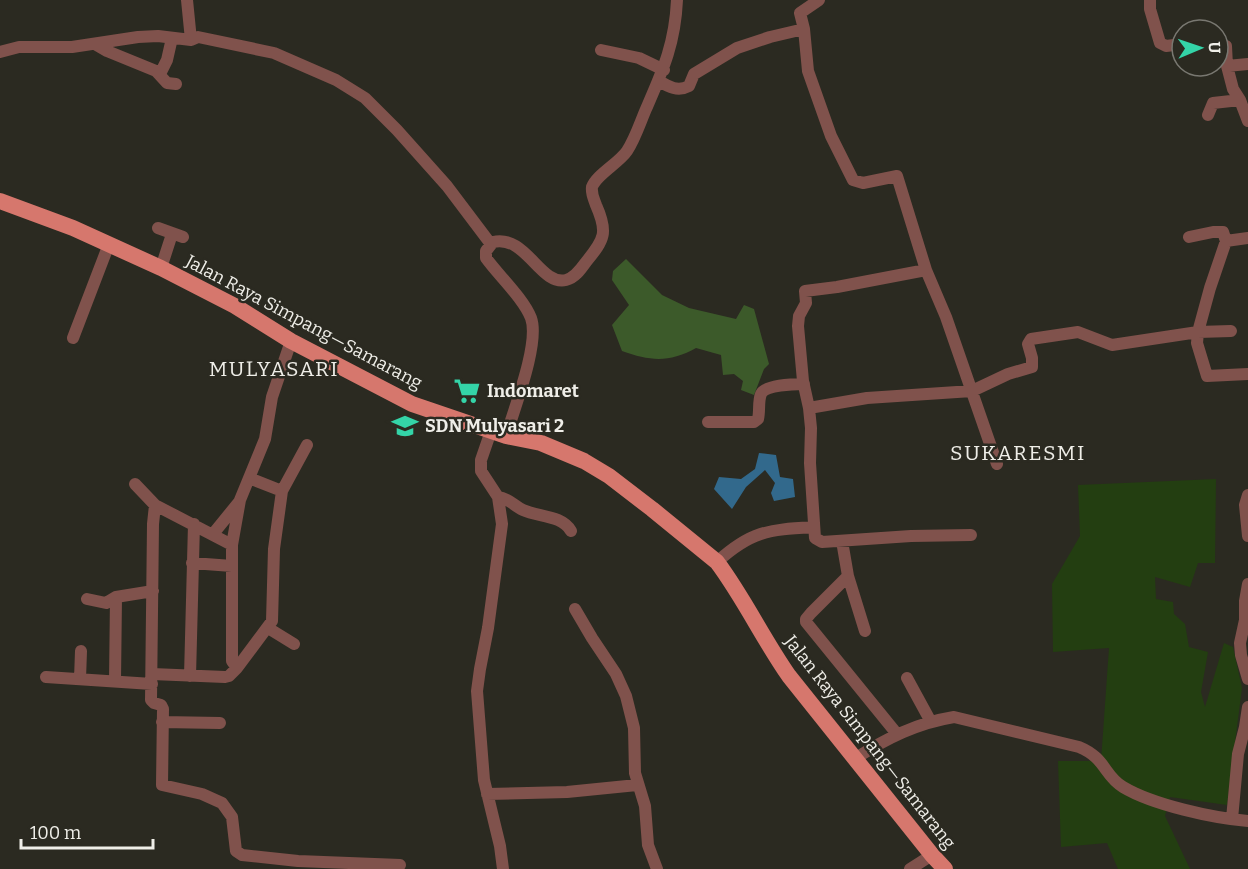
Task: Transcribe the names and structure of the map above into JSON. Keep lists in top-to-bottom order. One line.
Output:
{"streets":{"main road":["Jalan Raya Simpang—Samarang"]},"districts":["MULYASARI","SUKARESMI"],"places":{"supermarket":["Indomaret"],"school or university":["SDN Mulyasari 2"]},"scale_bar":"100 m","north":"right"}
